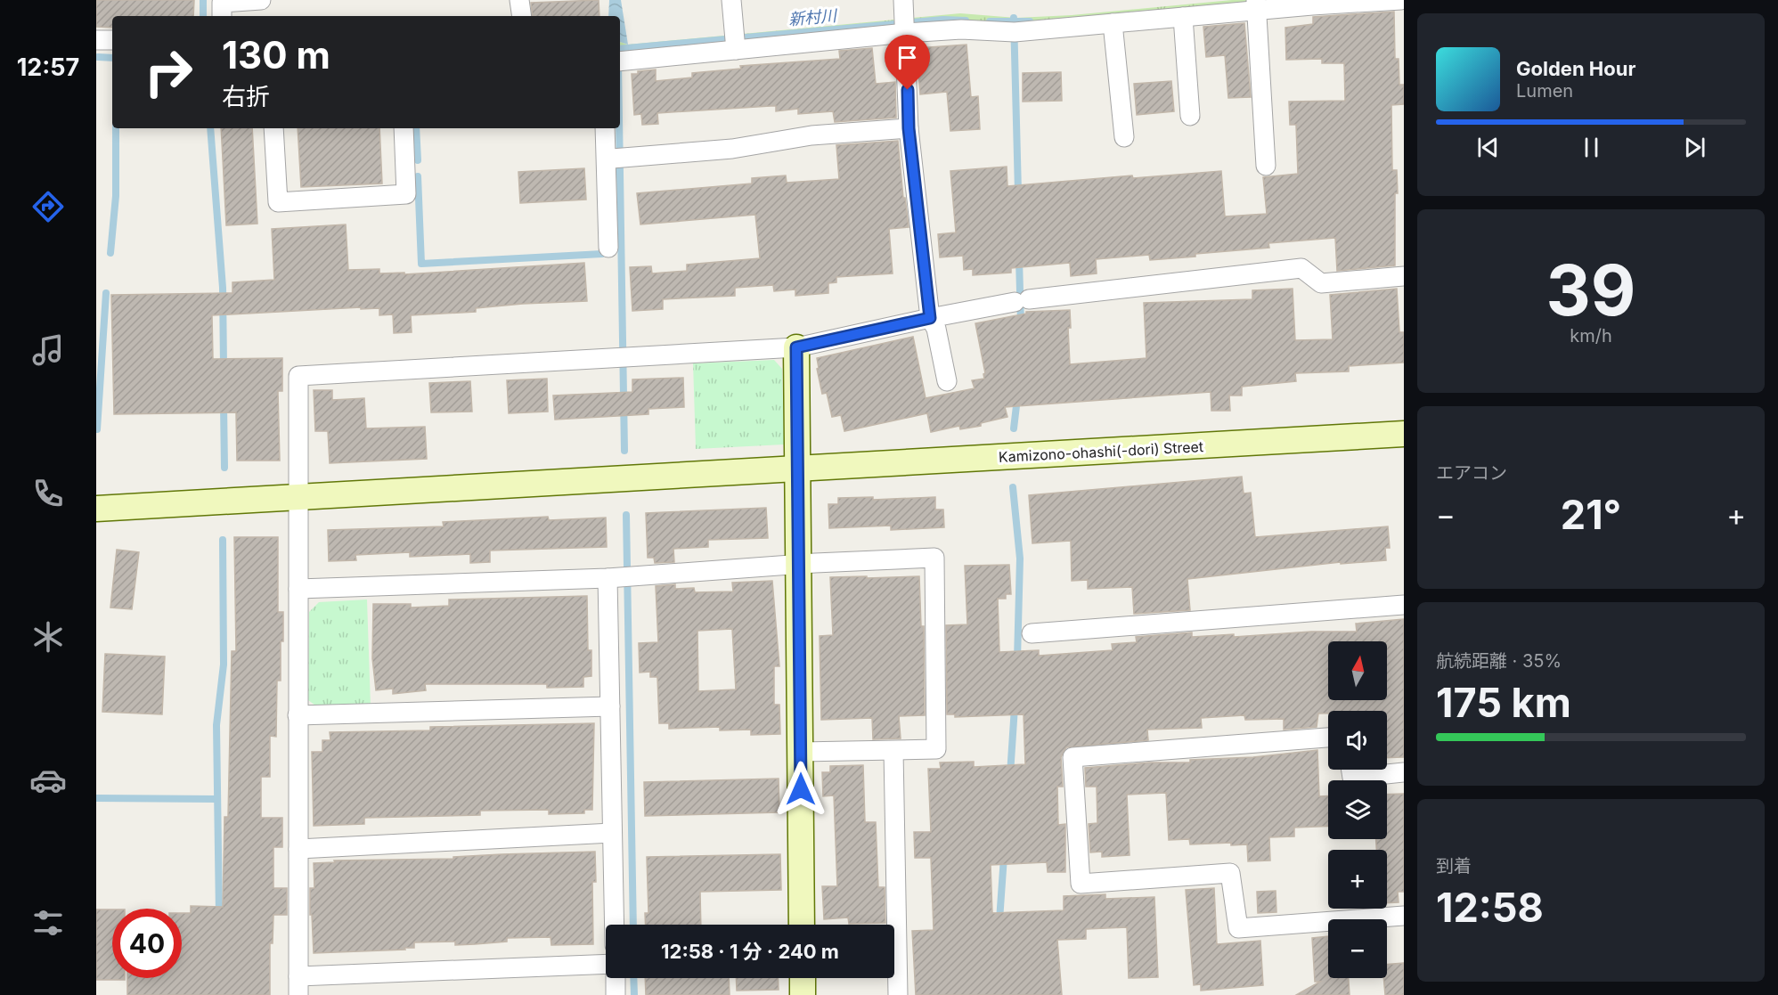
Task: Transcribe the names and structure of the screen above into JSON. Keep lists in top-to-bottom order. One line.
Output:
{"streets":{"street":["Kamizono-ohashi(-dori) Street"]},"water":["新村川"],"north":"top","page":{"tabs":"12:57","turn":["130 m","右折"],"song":["Golden Hour","Lumen"],"tile":[["39","km/h"],"エアコン",["航続距離 · 35%","175 km"],["到着","12:58"]],"heat":["−","21°","+"],"map_buttons":["+","−"],"limit":"40","trip":"12:58 · 1 分 · 240 m"}}
